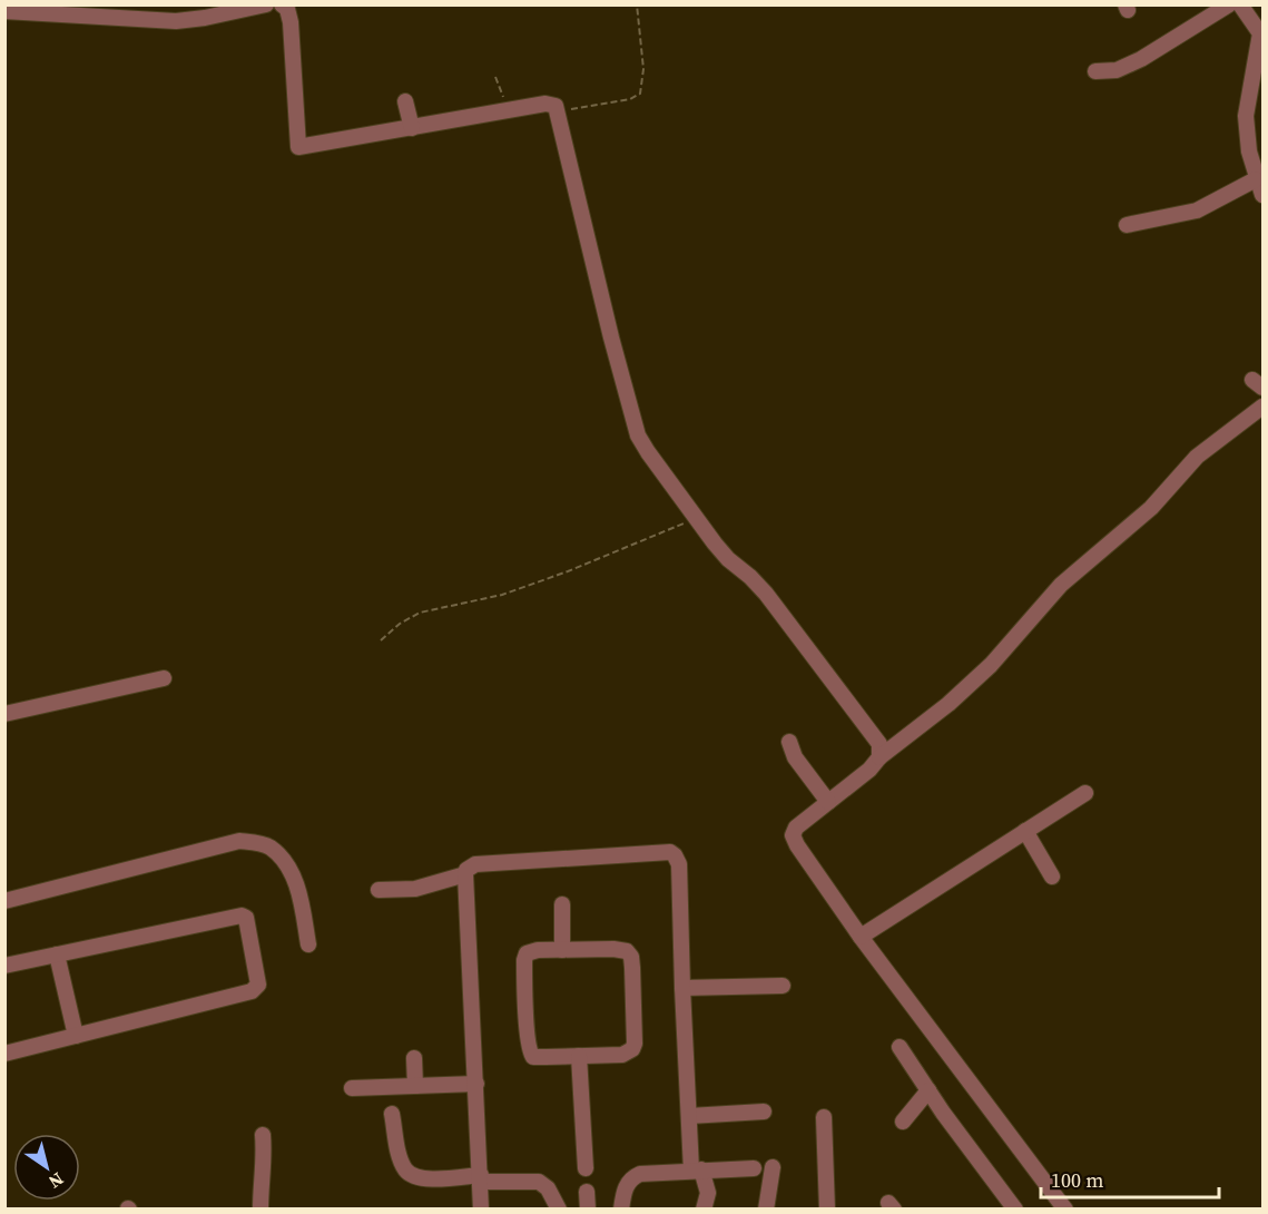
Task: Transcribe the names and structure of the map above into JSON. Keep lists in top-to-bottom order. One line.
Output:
{"scale_bar":"100 m","north":"bottom right"}
